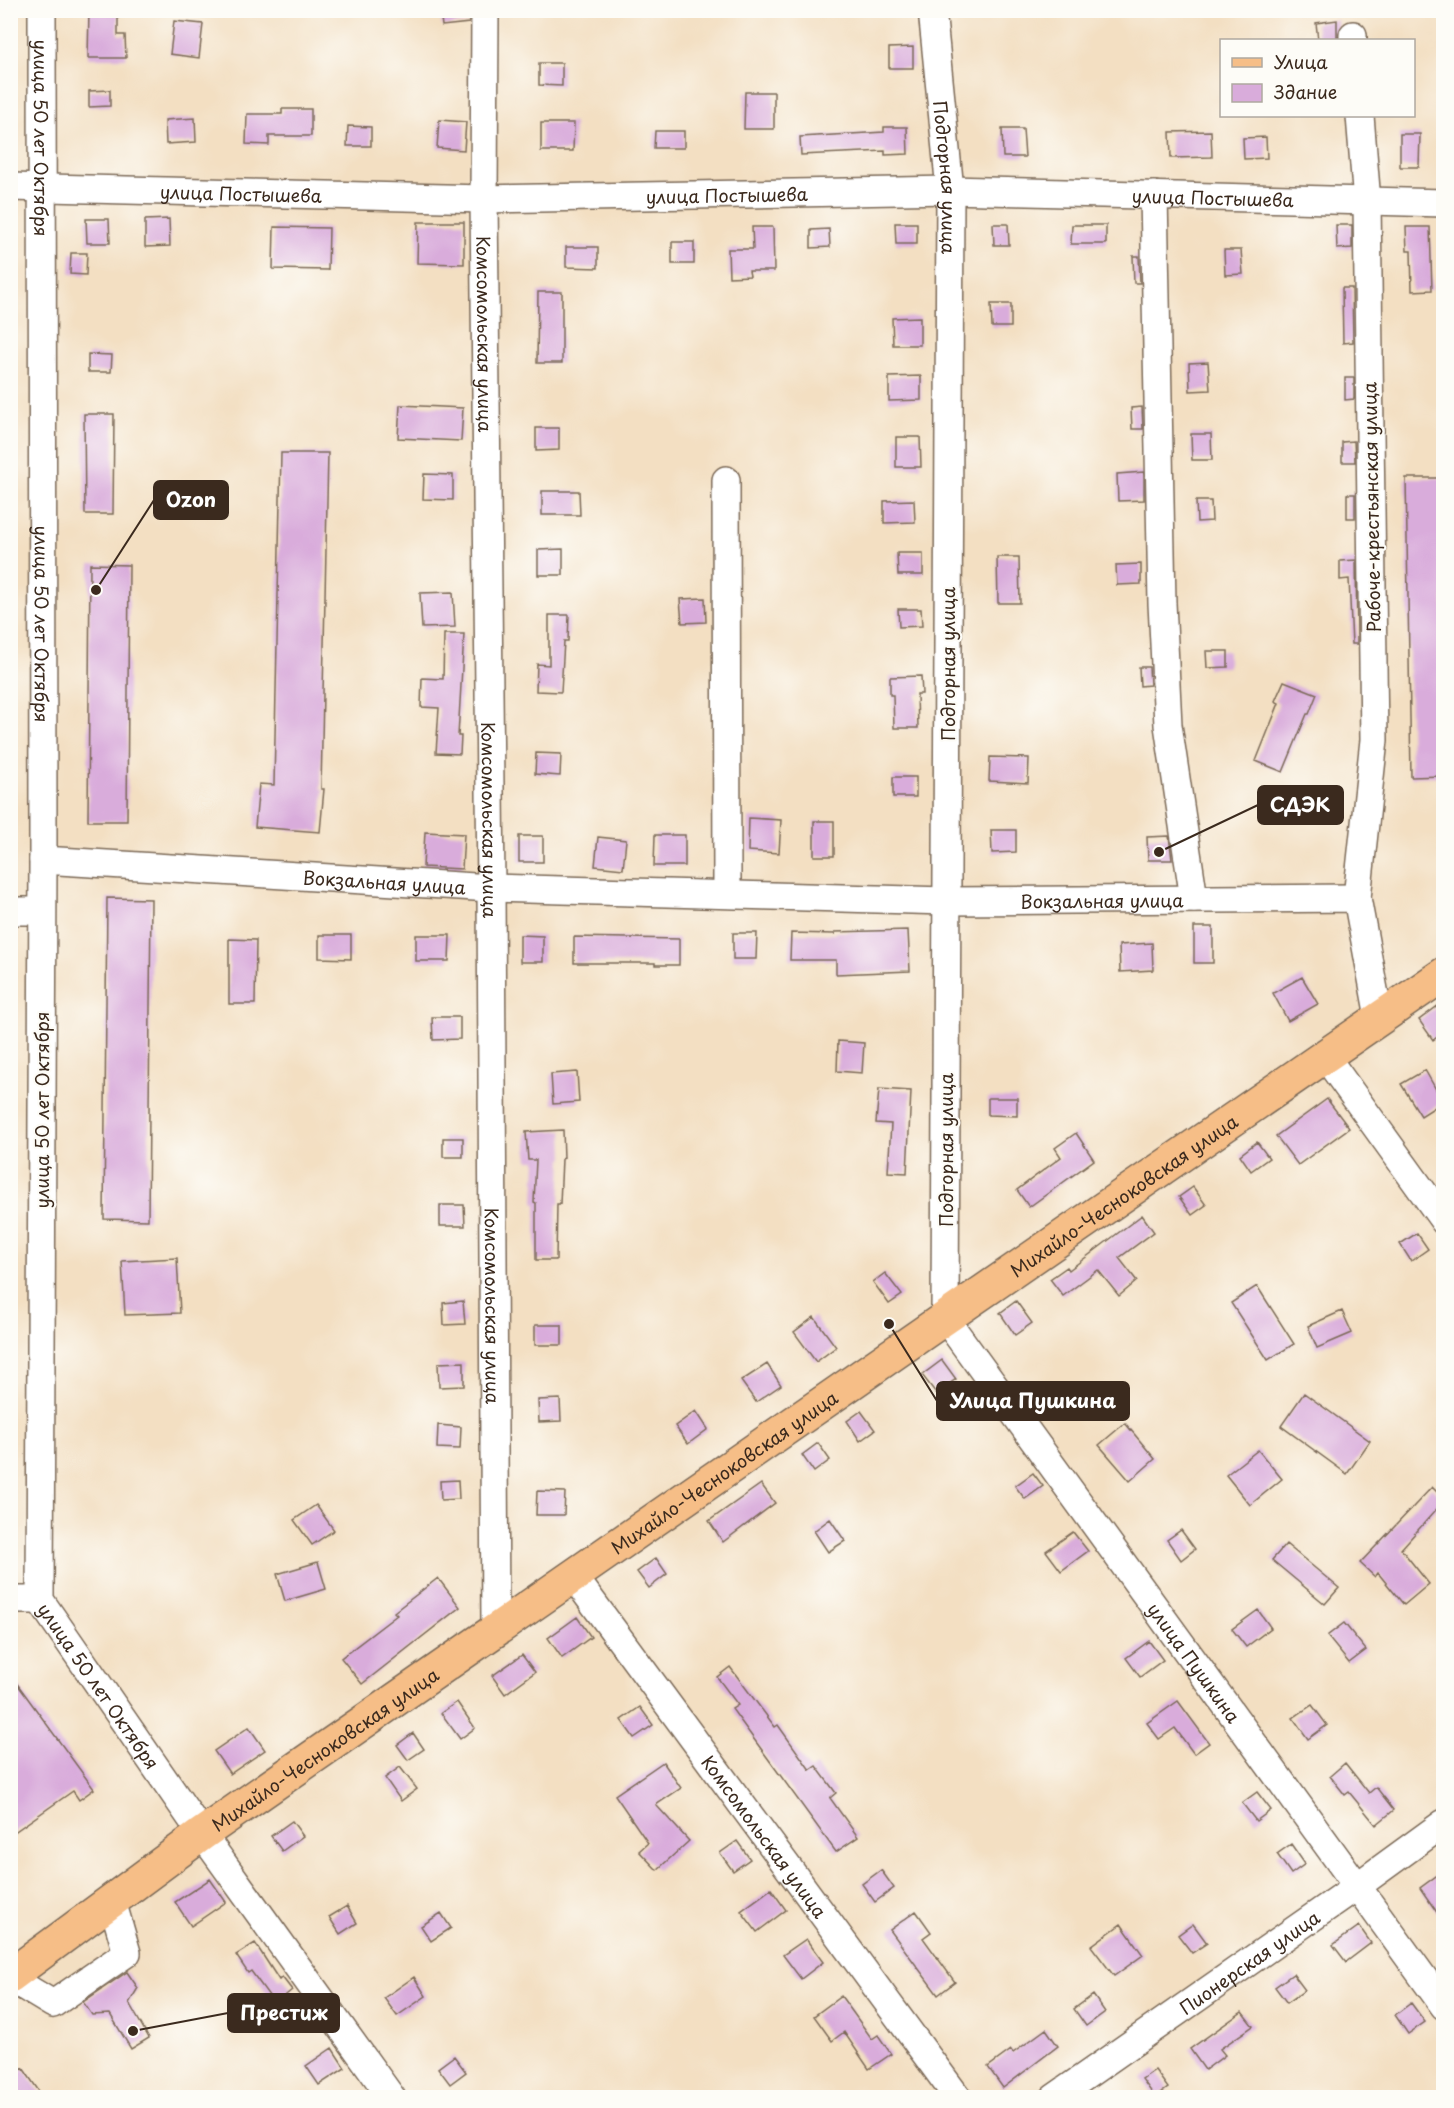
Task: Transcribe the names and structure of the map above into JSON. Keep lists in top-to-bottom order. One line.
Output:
{"streets":{"main road":["Михайло-Чесноковская улица"],"street":["улица 50 лет Октября","Подгорная улица","улица Постышева","Комсомольская улица","Рабоче-крестьянская улица","Вокзальная улица","улица Пушкина","Пионерская улица"]},"crossings":[["улица 50 лет Октября","улица Постышева"],["улица 50 лет Октября","Вокзальная улица"],["улица 50 лет Октября","Михайло-Чесноковская улица"],["Подгорная улица","улица Постышева"],["Подгорная улица","Вокзальная улица"],["Подгорная улица","Михайло-Чесноковская улица"],["Подгорная улица","улица Пушкина"],["улица Постышева","Комсомольская улица"],["улица Постышева","Рабоче-крестьянская улица"],["Комсомольская улица","Вокзальная улица"],["Комсомольская улица","Михайло-Чесноковская улица"],["Рабоче-крестьянская улица","Вокзальная улица"],["Михайло-Чесноковская улица","улица Пушкина"],["улица Пушкина","Пионерская улица"]],"places":["Ozon","СДЭК","Улица Пушкина","Престиж"],"legend":["Улица","Здание"]}
